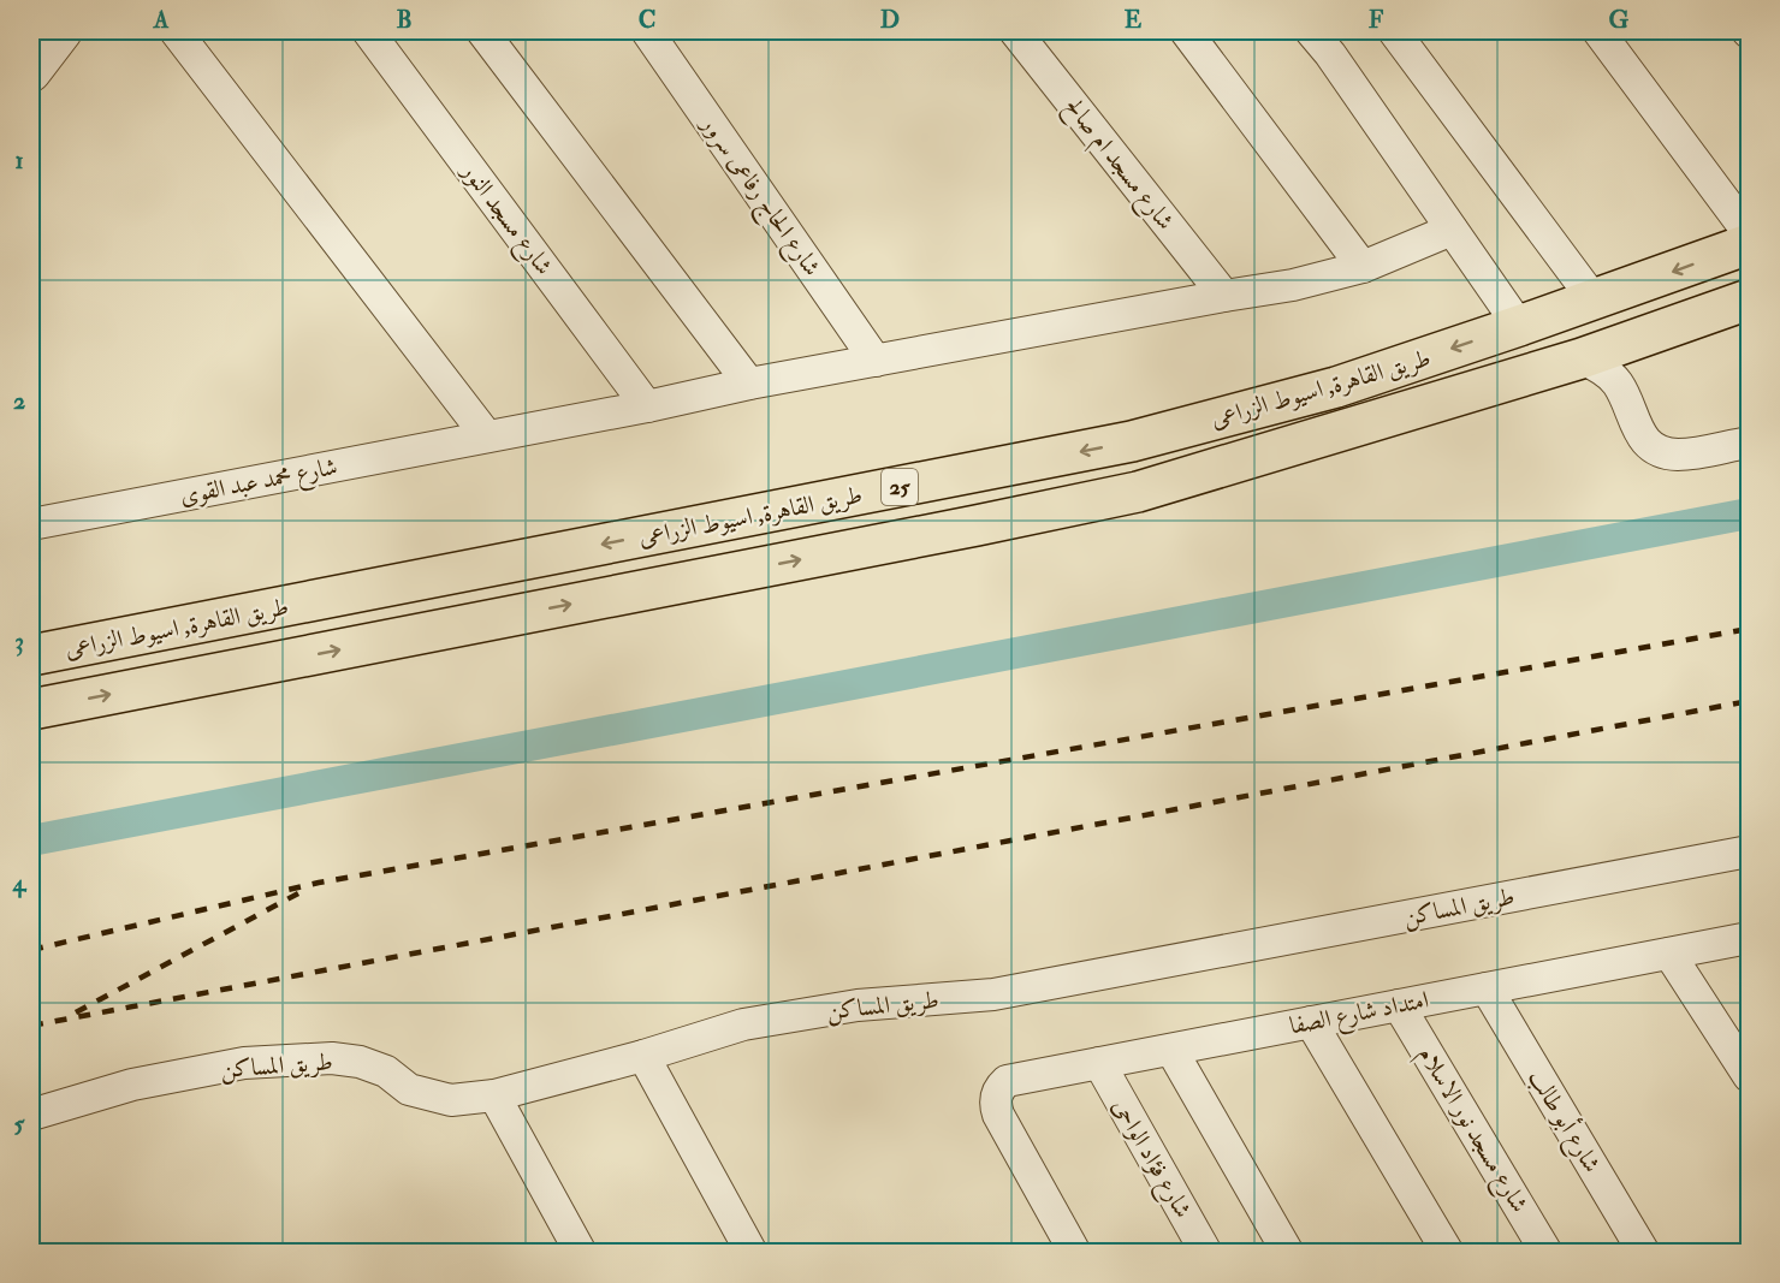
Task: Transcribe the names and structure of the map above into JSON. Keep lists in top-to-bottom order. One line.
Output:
{"streets":{"highway":["طريق القاهرة, اسيوط الزراعى","25"],"street":["شارع مسجد ام صالح","شارع الحاج رفاعى سرور","شارع مسجد النور","شارع محمد عبد القوى","طريق المساكن","امتداد شارع الصفا","شارع أبو طالب","شارع مسجد نور الاسلام","شارع فؤاد الواحى"]},"crossings":[["شارع مسجد ام صالح","شارع محمد عبد القوى"],["شارع الحاج رفاعى سرور","شارع محمد عبد القوى"],["شارع مسجد النور","شارع محمد عبد القوى"],["امتداد شارع الصفا","شارع أبو طالب"],["امتداد شارع الصفا","شارع مسجد نور الاسلام"],["امتداد شارع الصفا","شارع فؤاد الواحى"]],"grid":{"columns":["A","B","C","D","E","F","G"],"rows":["1","2","3","4","5"]}}
